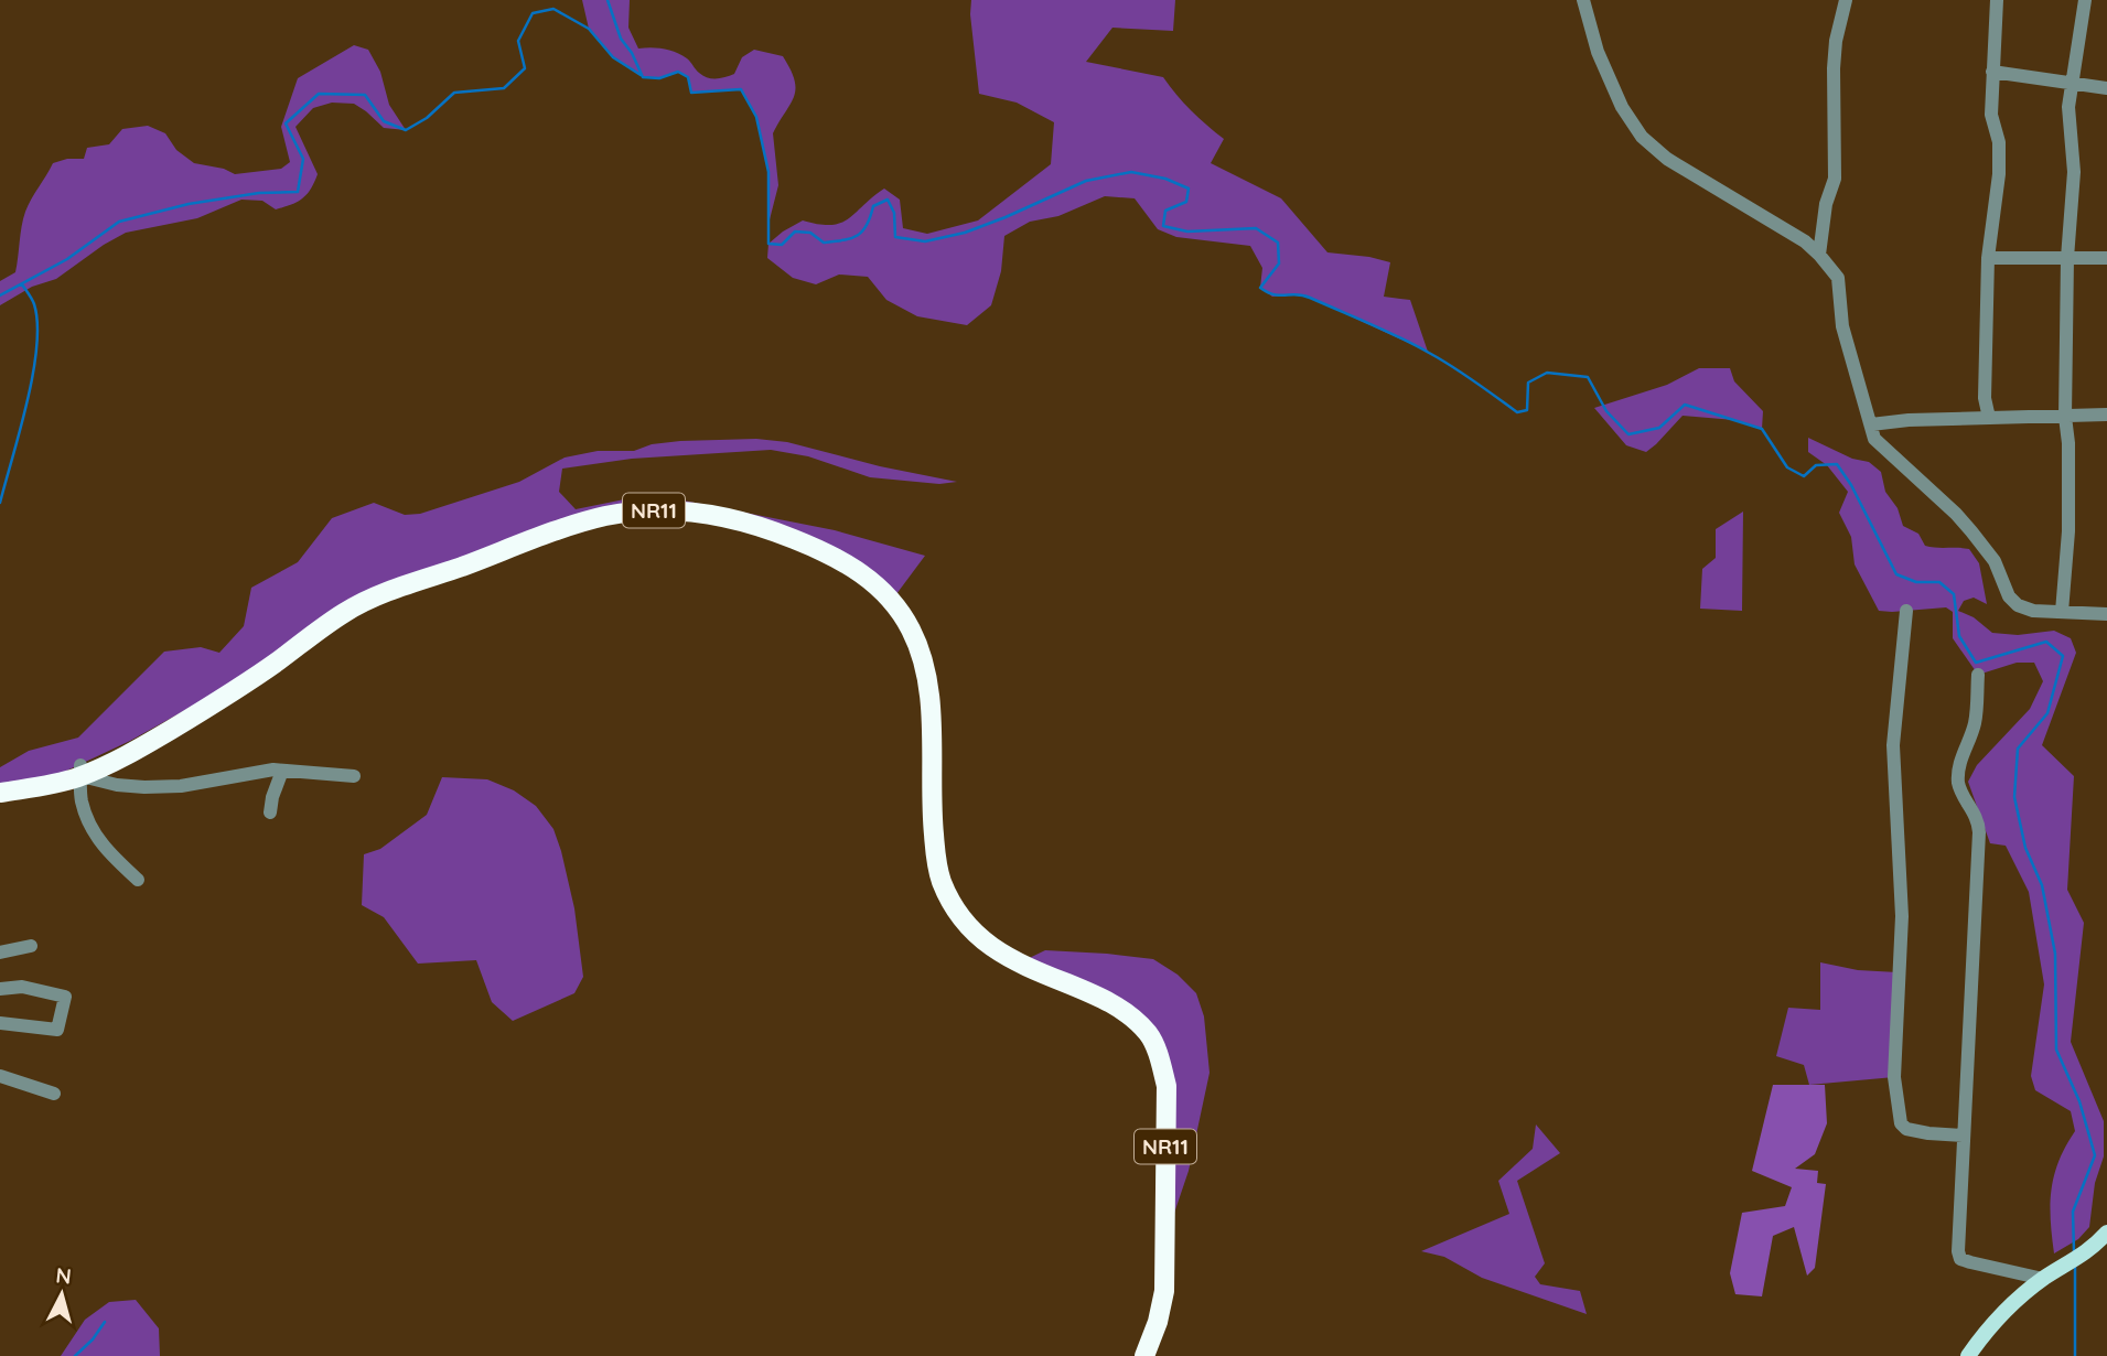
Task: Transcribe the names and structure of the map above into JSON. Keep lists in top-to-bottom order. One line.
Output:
{"streets":{"highway":["NR11"]},"north":"top"}
